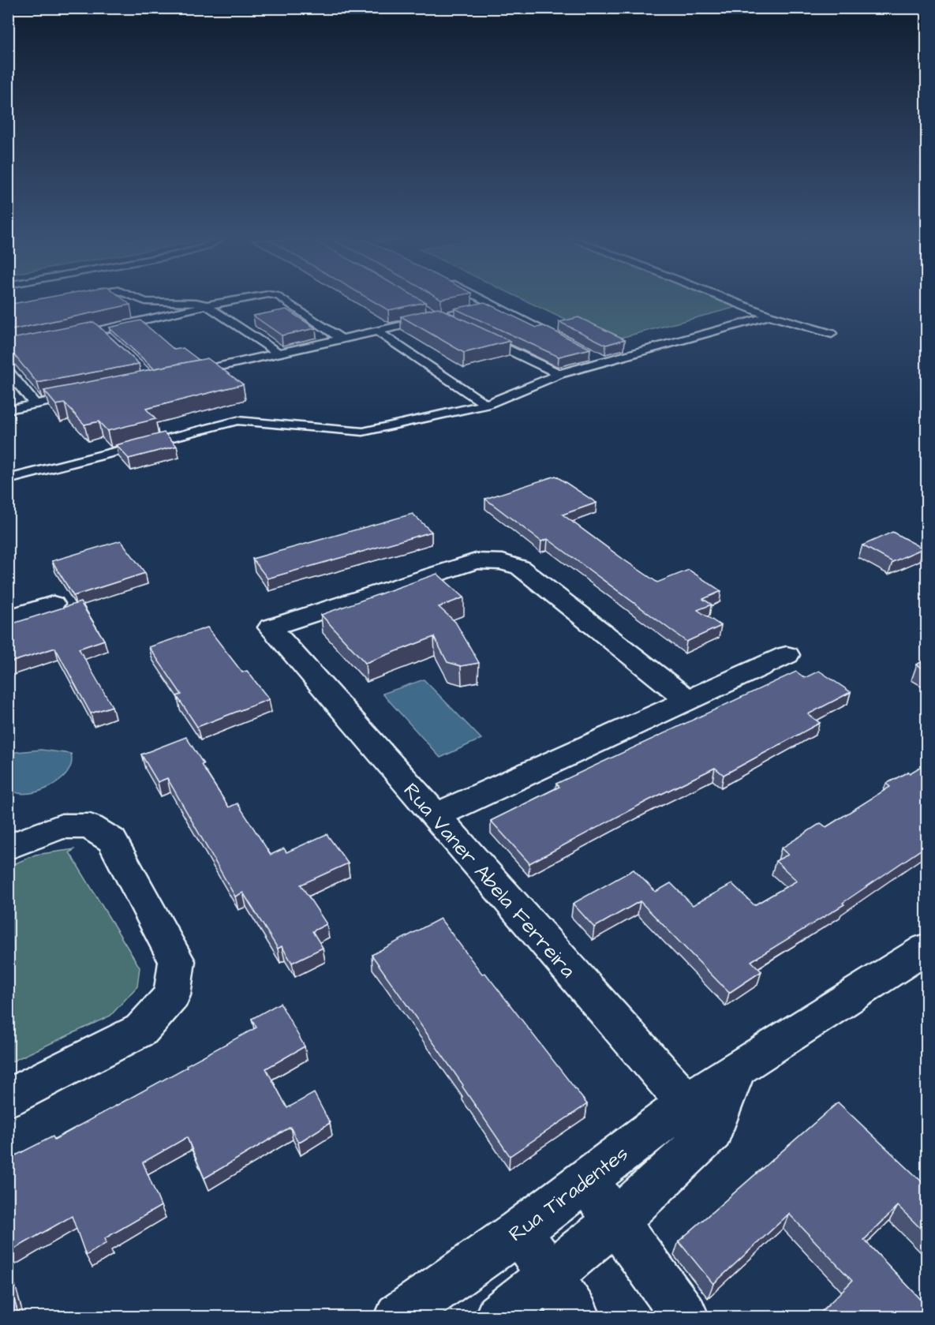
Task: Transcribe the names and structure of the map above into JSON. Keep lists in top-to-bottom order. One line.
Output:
{"streets":{"street":["Rua Vaner Abela Ferreira","Rua Tiradentes"]},"crossings":[["Rua Vaner Abela Ferreira","Rua Tiradentes"]]}
